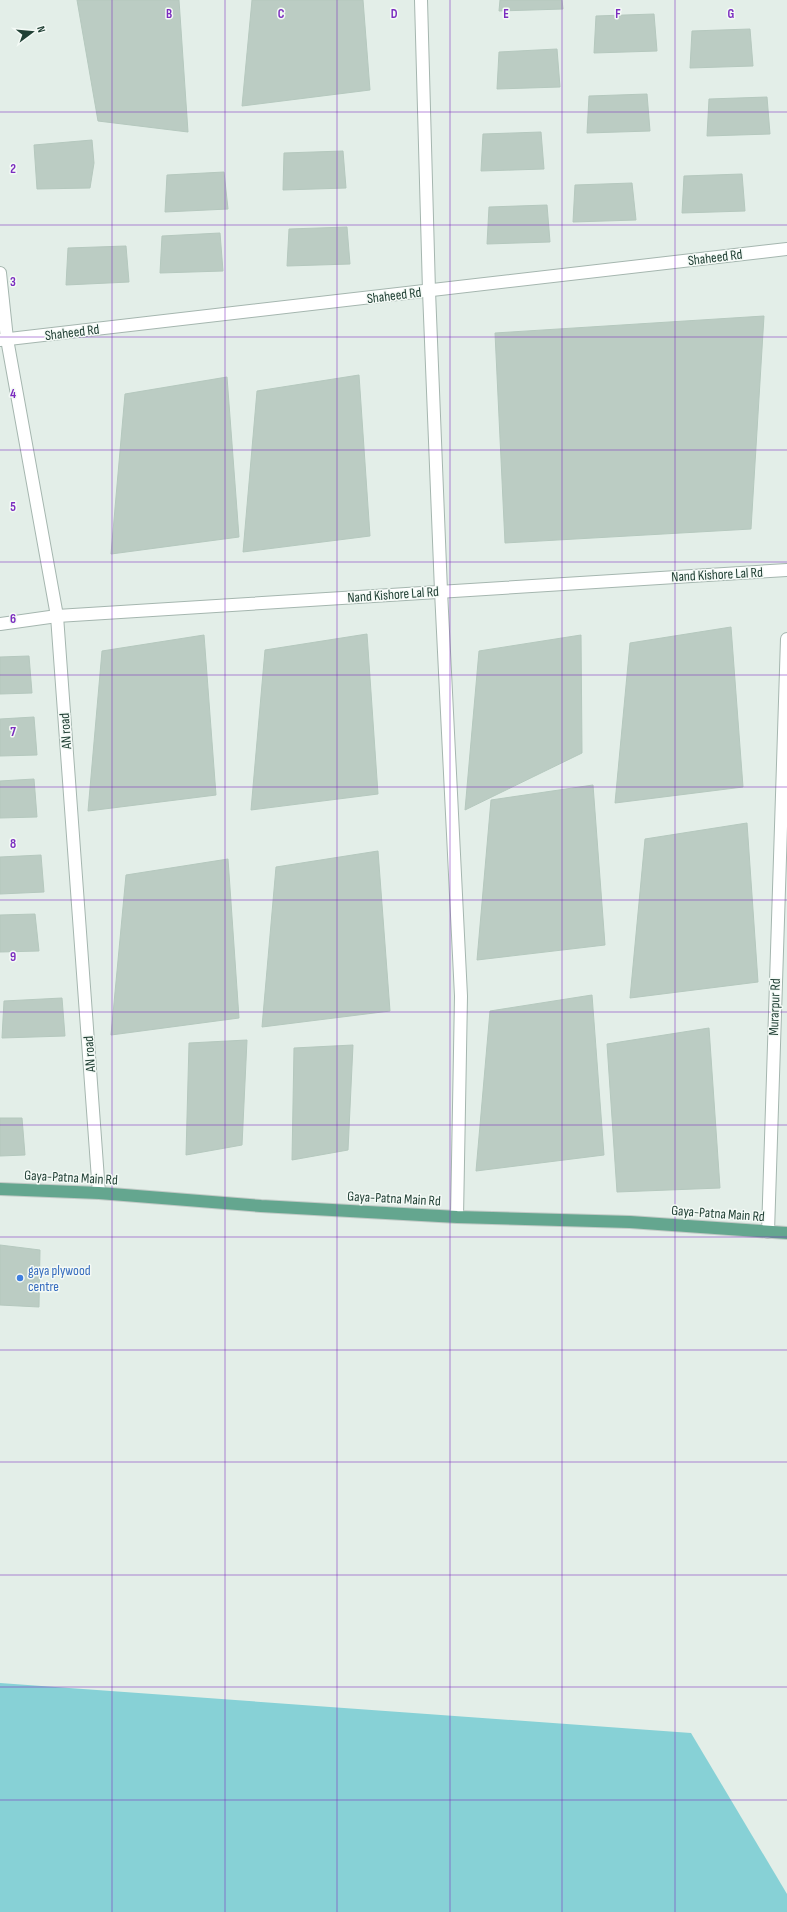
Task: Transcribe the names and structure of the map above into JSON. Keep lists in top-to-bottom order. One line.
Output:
{"streets":{"main road":["Gaya-Patna Main Rd"],"street":["Shaheed Rd","Nand Kishore Lal Rd","AN road","Murarpur Rd"]},"crossings":[["Shaheed Rd","AN road"],["Nand Kishore Lal Rd","AN road"],["AN road","Gaya-Patna Main Rd"],["Murarpur Rd","Gaya-Patna Main Rd"]],"places":["gaya plywood centre"],"north":"right","grid":{"columns":["B","C","D","E","F","G"],"rows":["2","3","4","5","6","7","8","9"]}}
